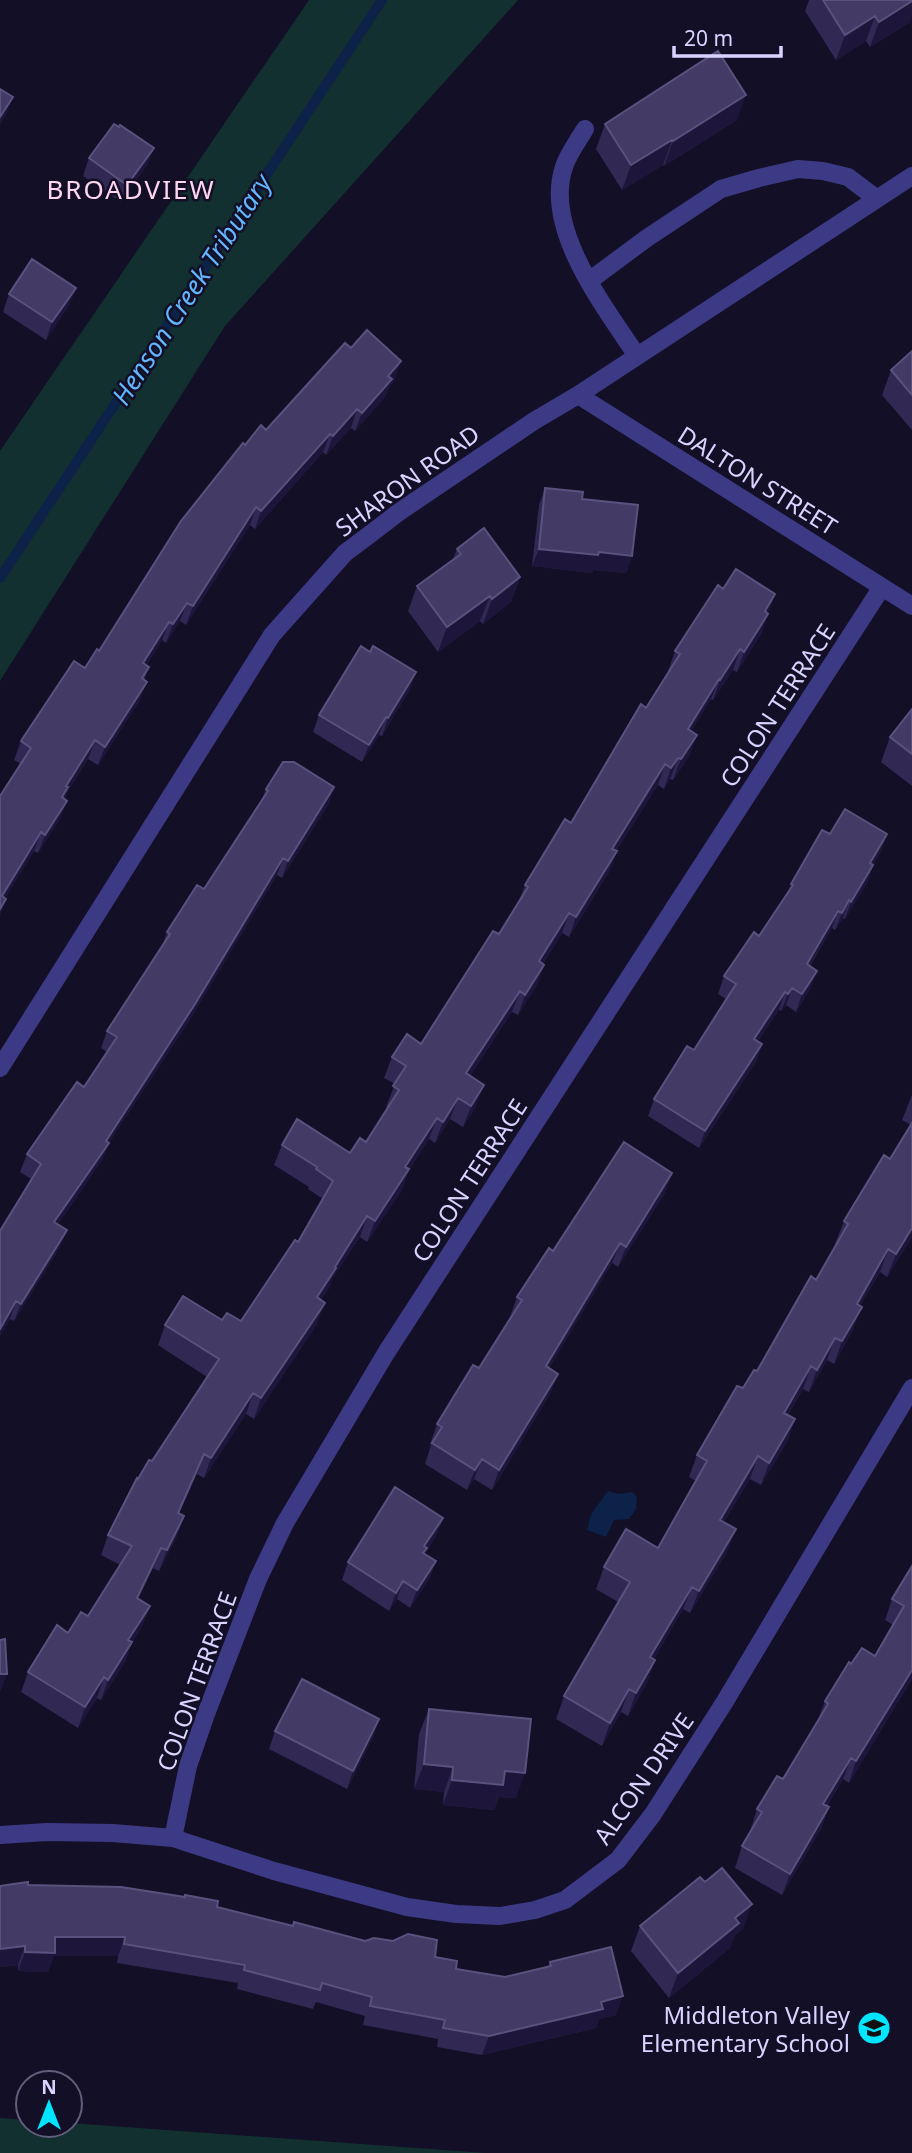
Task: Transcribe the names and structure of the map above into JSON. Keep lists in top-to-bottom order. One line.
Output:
{"streets":{"street":["SHARON ROAD","DALTON STREET","COLON TERRACE","ALCON DRIVE"]},"crossings":[["SHARON ROAD","DALTON STREET"],["DALTON STREET","COLON TERRACE"],["COLON TERRACE","ALCON DRIVE"]],"districts":["BROADVIEW"],"water":["Henson Creek Tributary"],"places":{"school or university":["Middleton Valley Elementary School"]},"scale_bar":"20 m","north":"top"}
